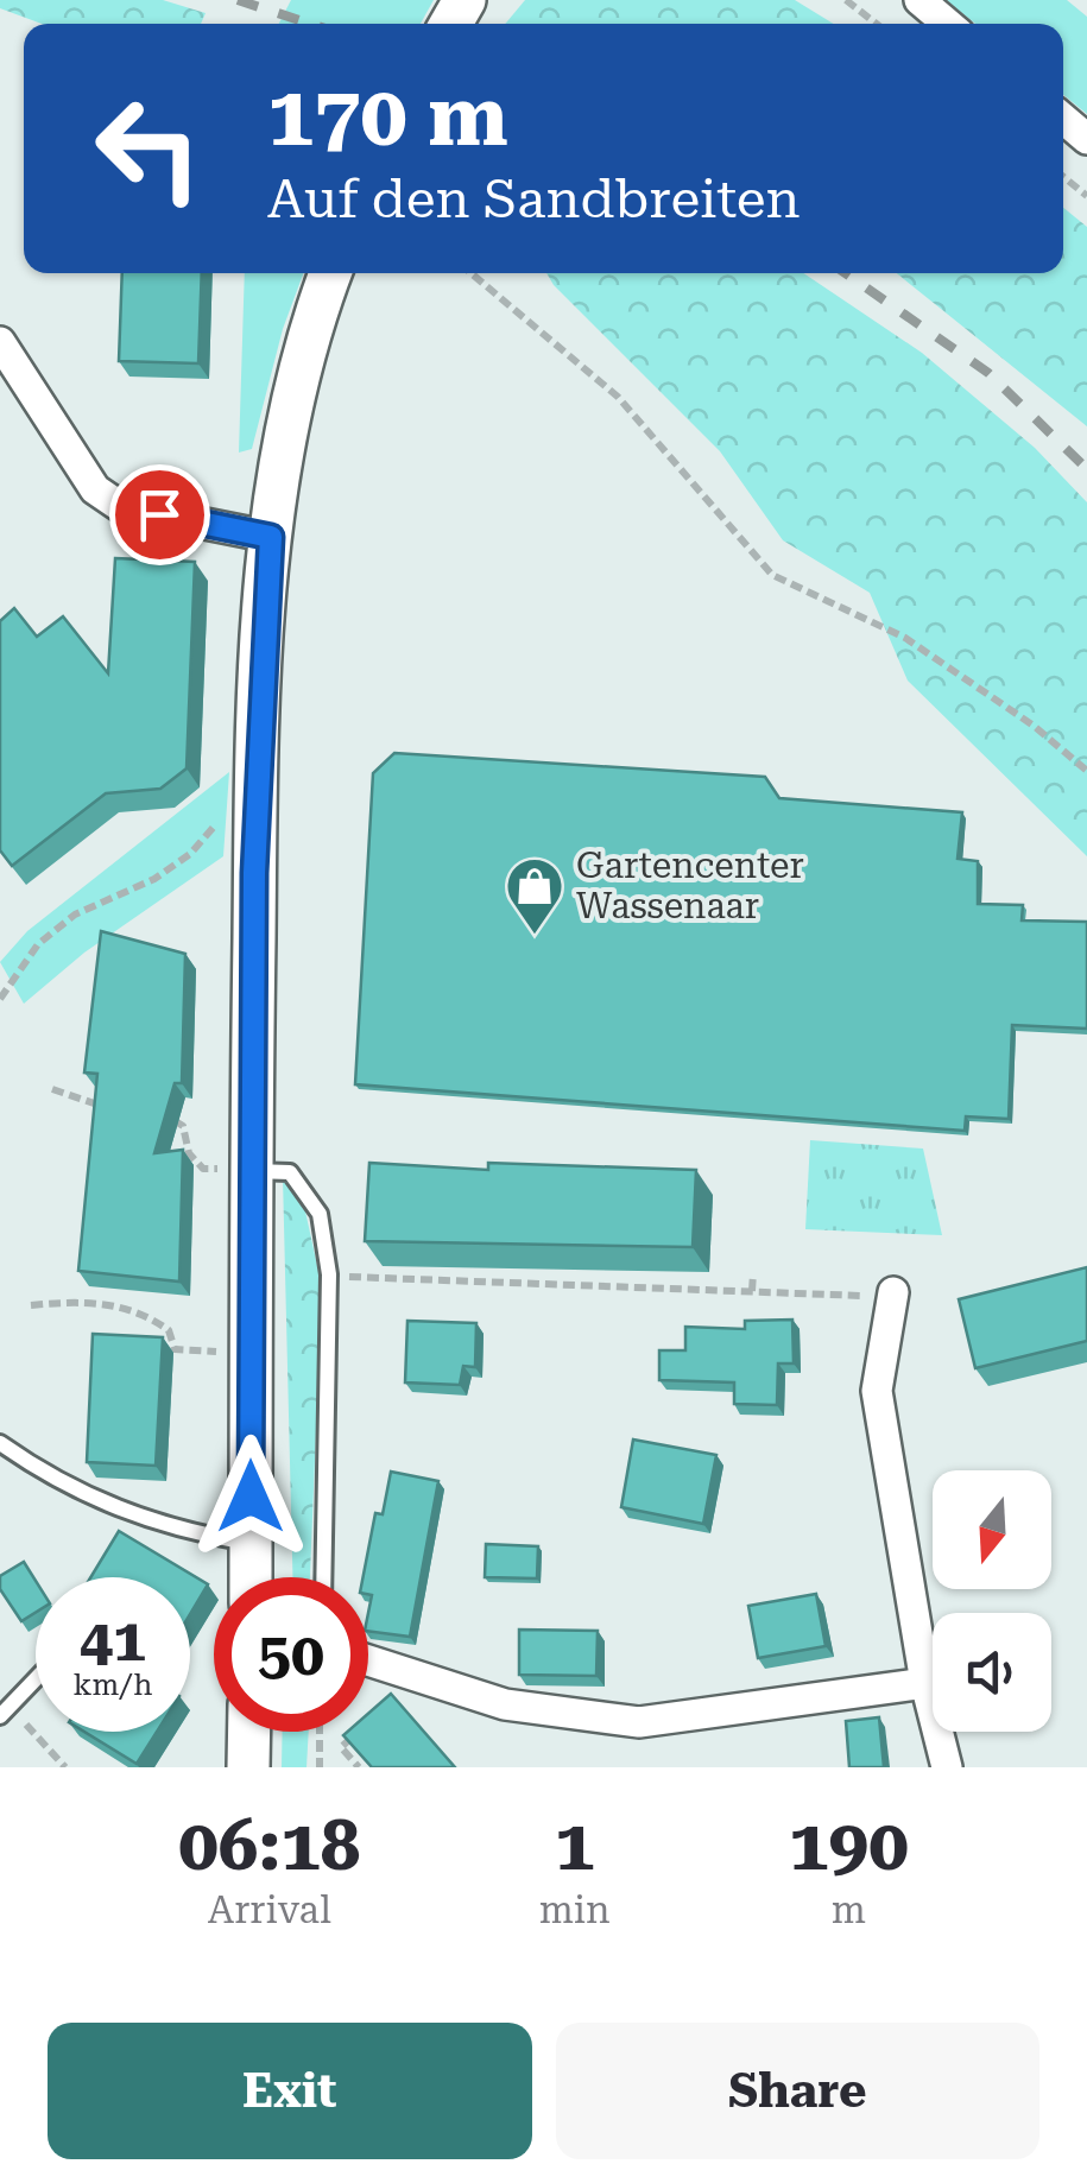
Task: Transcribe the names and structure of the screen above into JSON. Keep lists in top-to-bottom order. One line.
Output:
{"places":{"shop":["Gartencenter Wassenaar"]},"north":"bottom","page":{"turn":["170 m","Auf den Sandbreiten"],"speed":"41 km/h","limit":"50","eta":["06:18","Arrival","1","min","190","m"],"buttons":["Exit","Share"]}}
